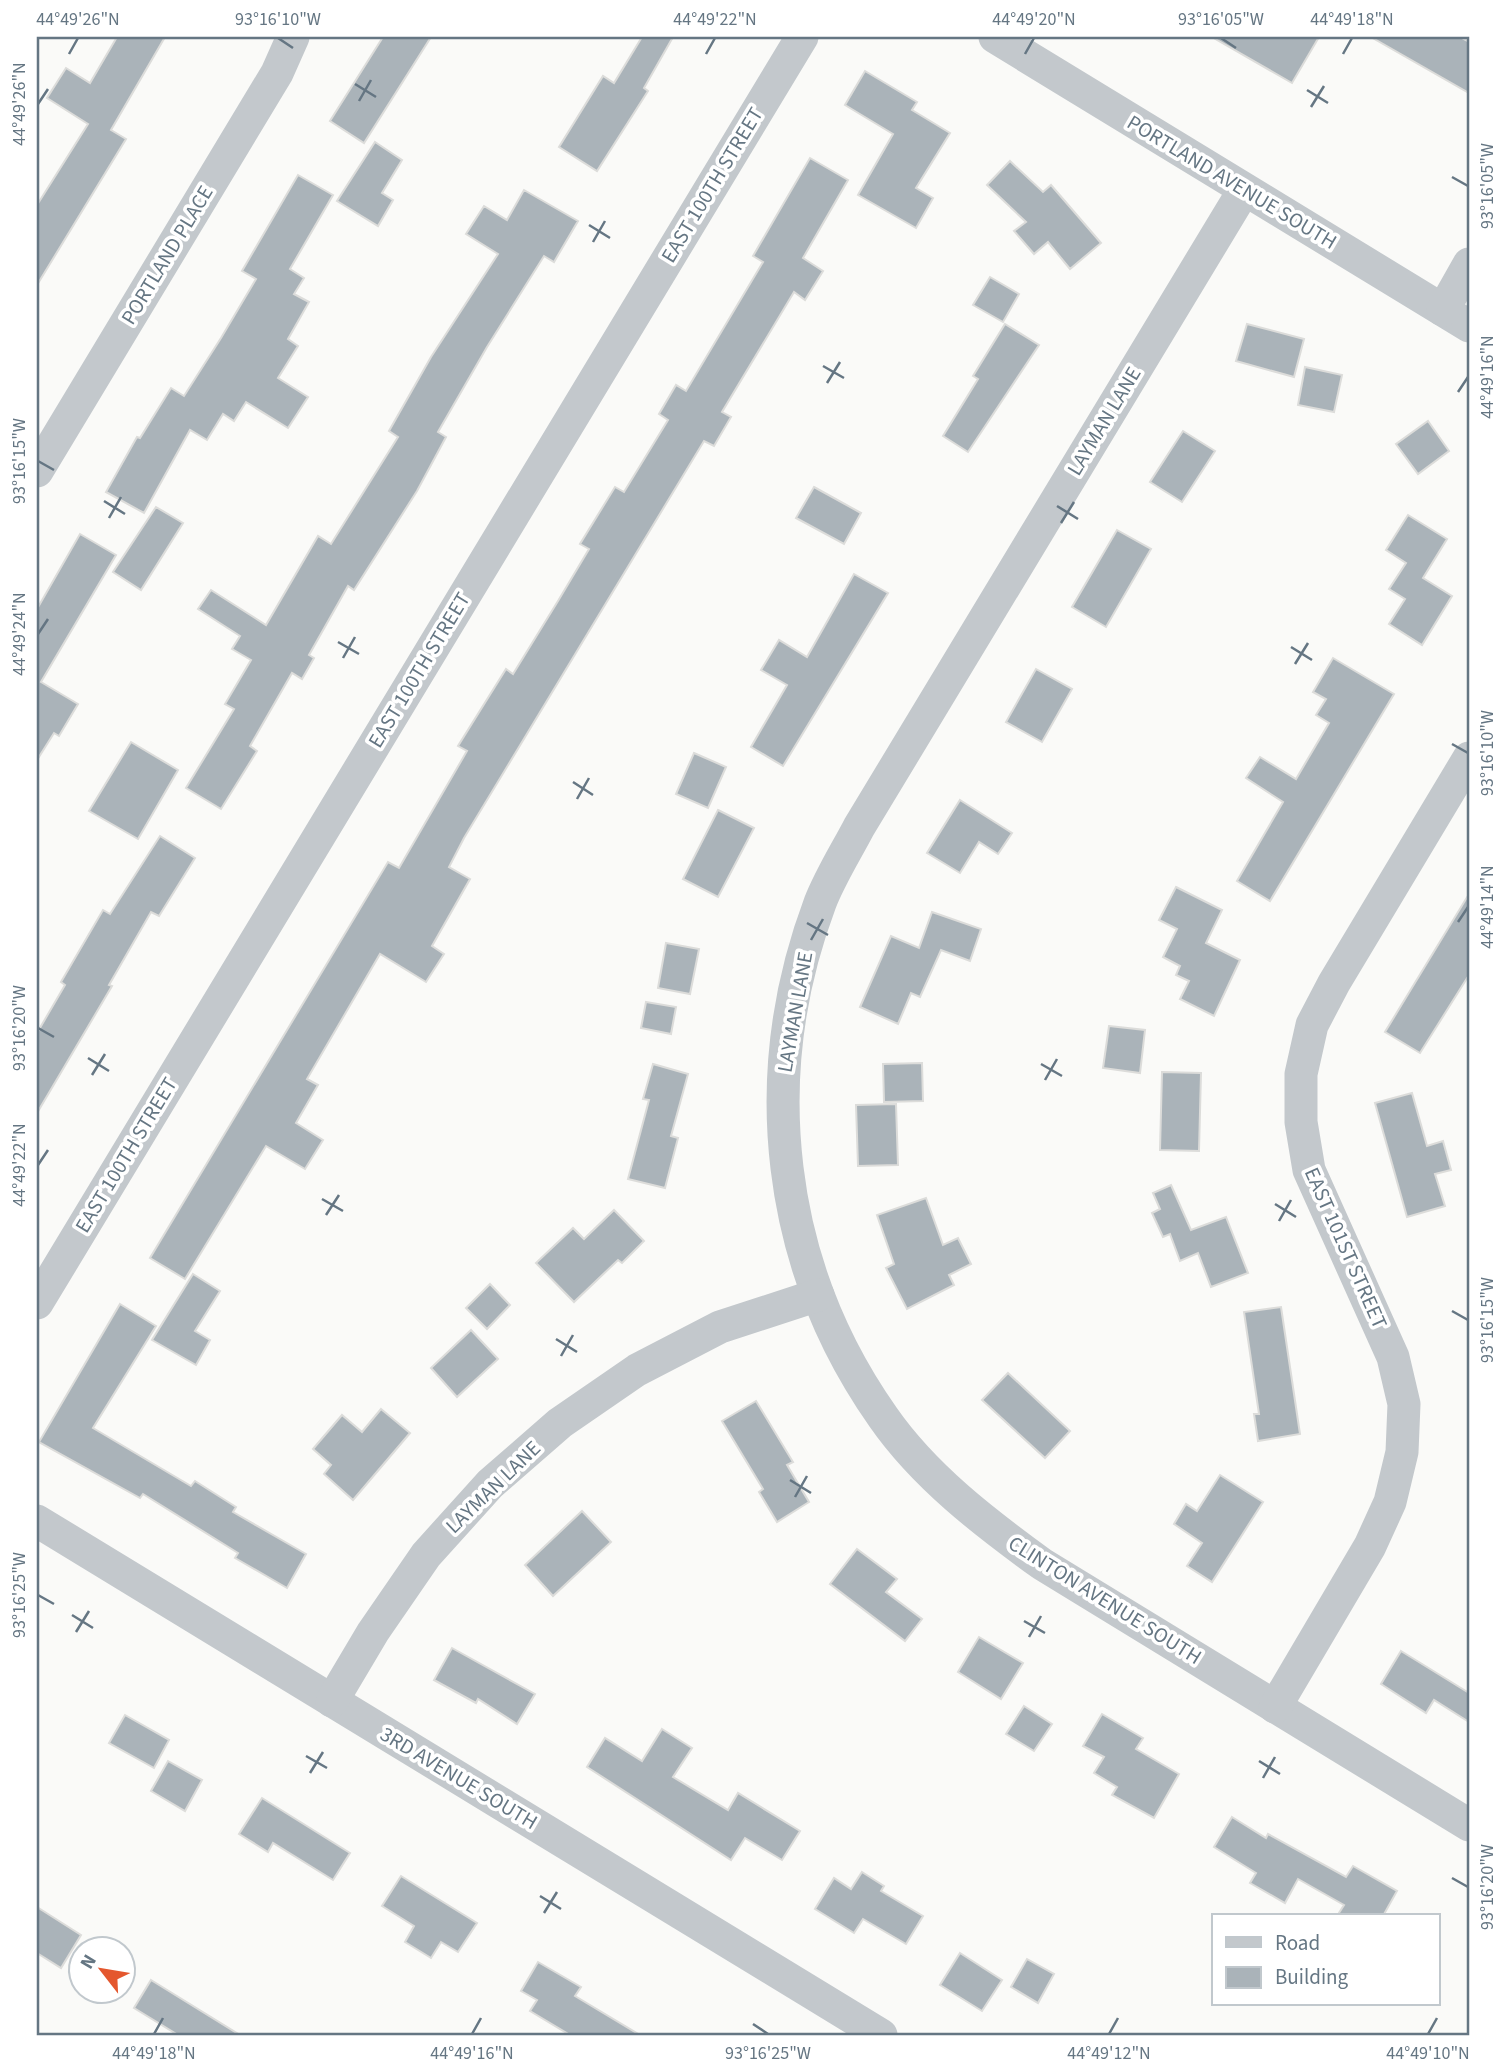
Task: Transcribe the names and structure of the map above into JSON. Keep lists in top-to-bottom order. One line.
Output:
{"streets":{"street":["PORTLAND AVENUE SOUTH","EAST 100TH STREET","PORTLAND PLACE","LAYMAN LANE","EAST 101ST STREET","CLINTON AVENUE SOUTH","3RD AVENUE SOUTH"]},"crossings":[["PORTLAND AVENUE SOUTH","LAYMAN LANE"],["LAYMAN LANE","CLINTON AVENUE SOUTH"],["LAYMAN LANE","3RD AVENUE SOUTH"],["EAST 101ST STREET","CLINTON AVENUE SOUTH"]],"legend":["Road","Building"],"north":"top left","coordinates":["44°49'26\"N","93°16'10\"W","44°49'22\"N","44°49'20\"N","93°16'05\"W","44°49'18\"N","44°49'16\"N","93°16'15\"W","44°49'24\"N","44°49'14\"N","93°16'20\"W","93°16'25\"W","44°49'12\"N","44°49'10\"N"]}
